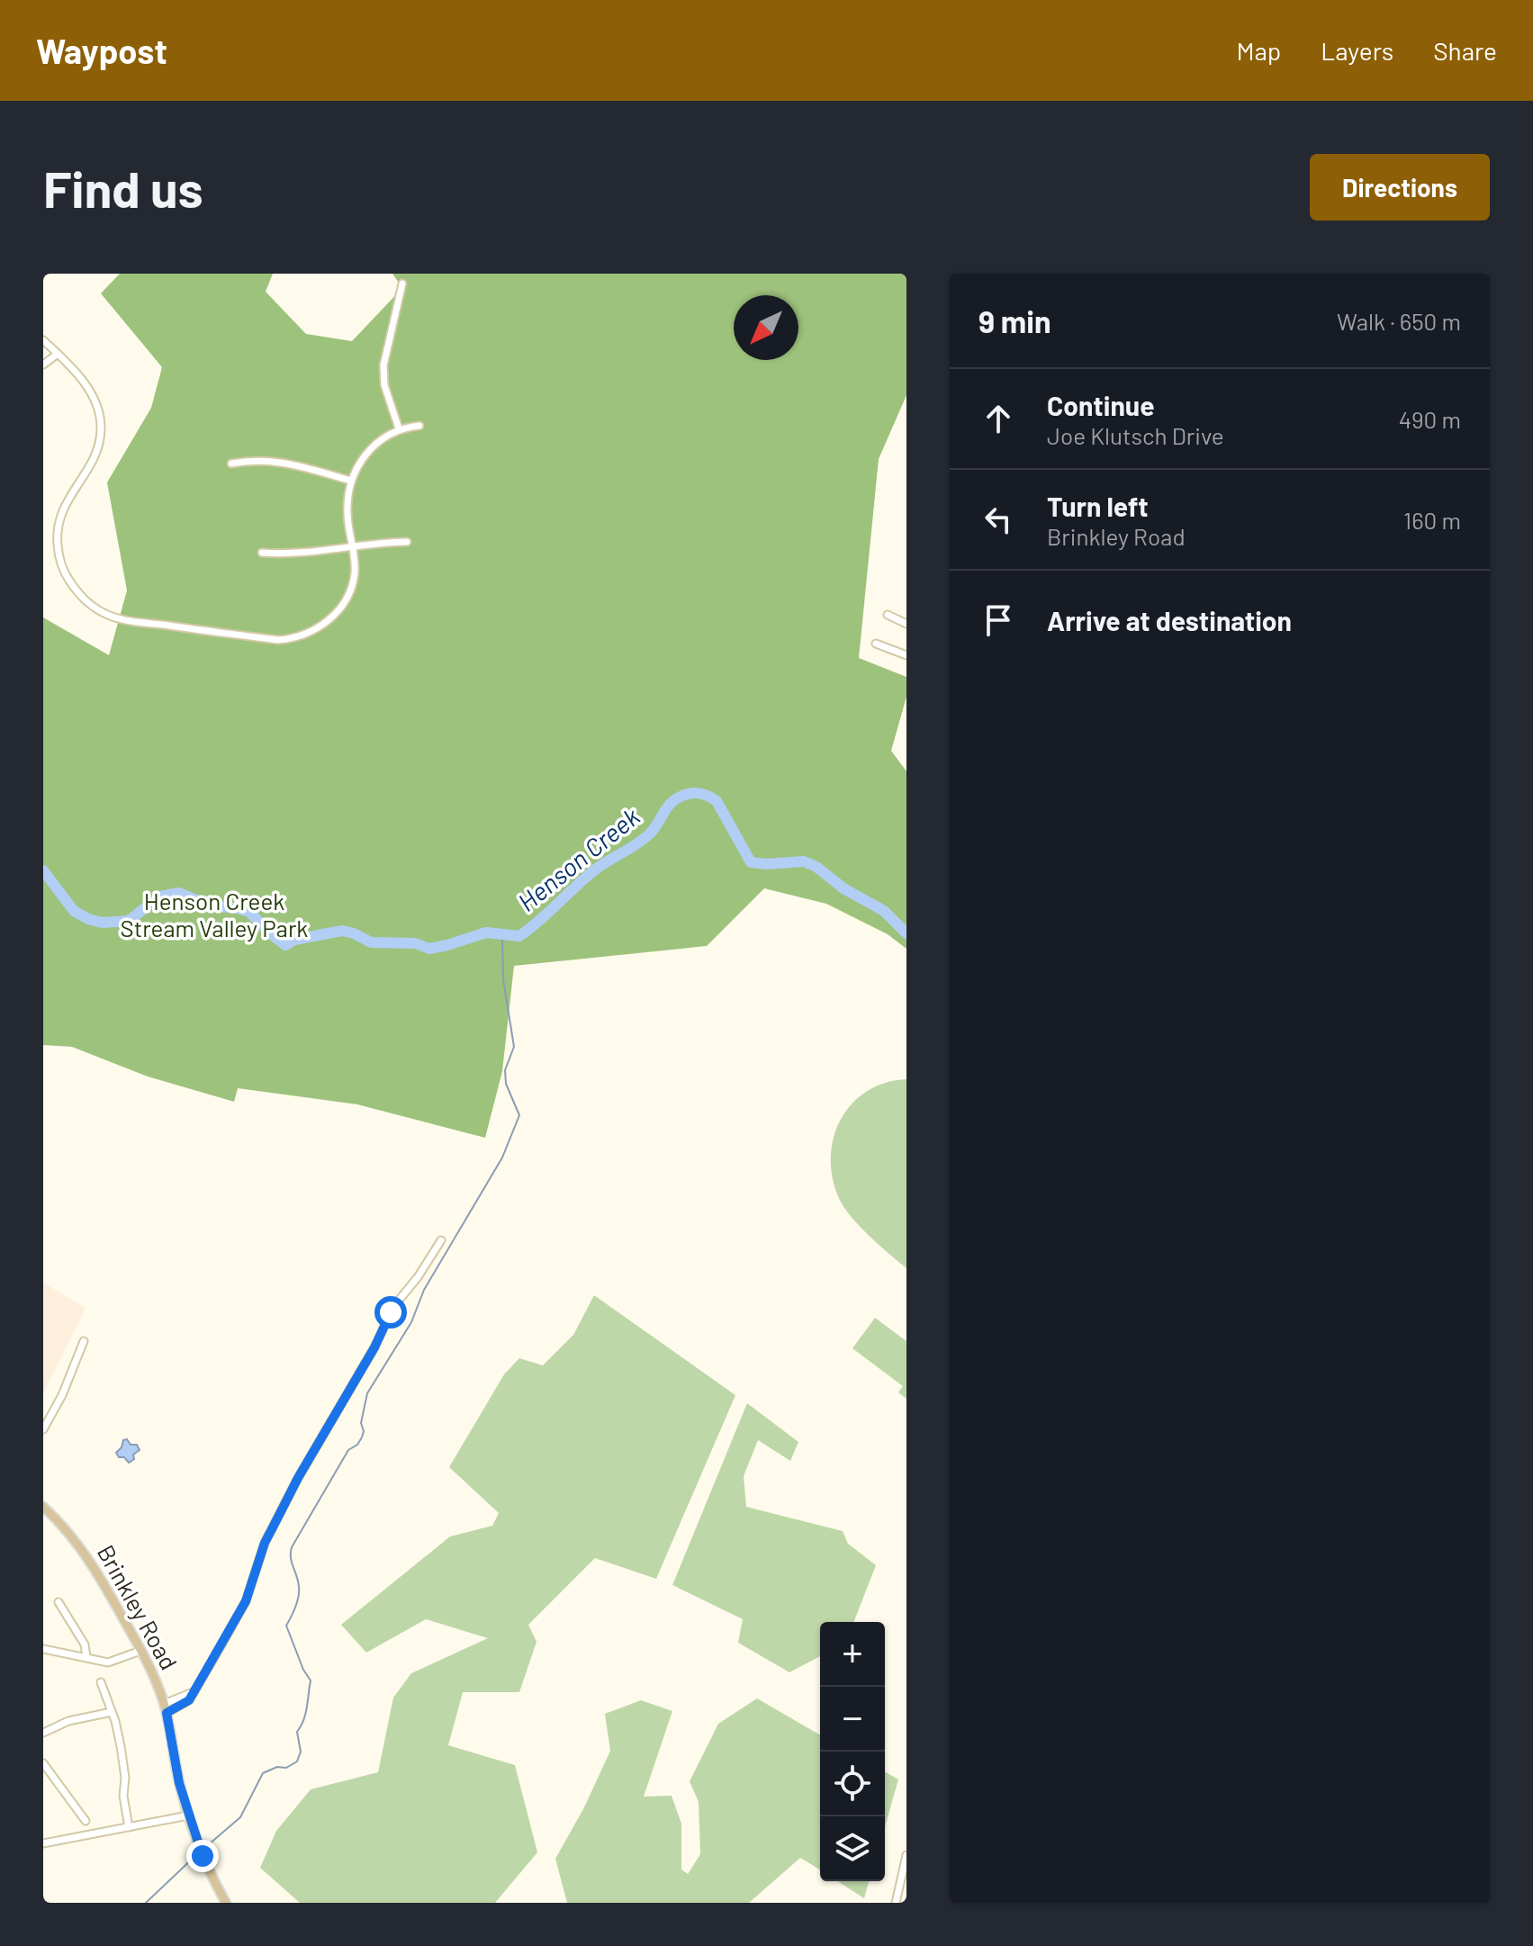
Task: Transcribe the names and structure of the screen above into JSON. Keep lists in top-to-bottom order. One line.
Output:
{"streets":{"main road":["Brinkley Road"]},"water":["Henson Creek"],"parks":["Henson Creek Stream Valley Park"],"north":"bottom left","page":{"header":"Waypost","nav":["Map","Layers","Share"],"buttons":"Directions","title":"Find us","heading":["9 min","Walk · 650 m"],"list":[["Continue","Joe Klutsch Drive","490 m"],["Turn left","Brinkley Road","160 m"],"Arrive at destination"],"map_buttons":["+","−"]}}
